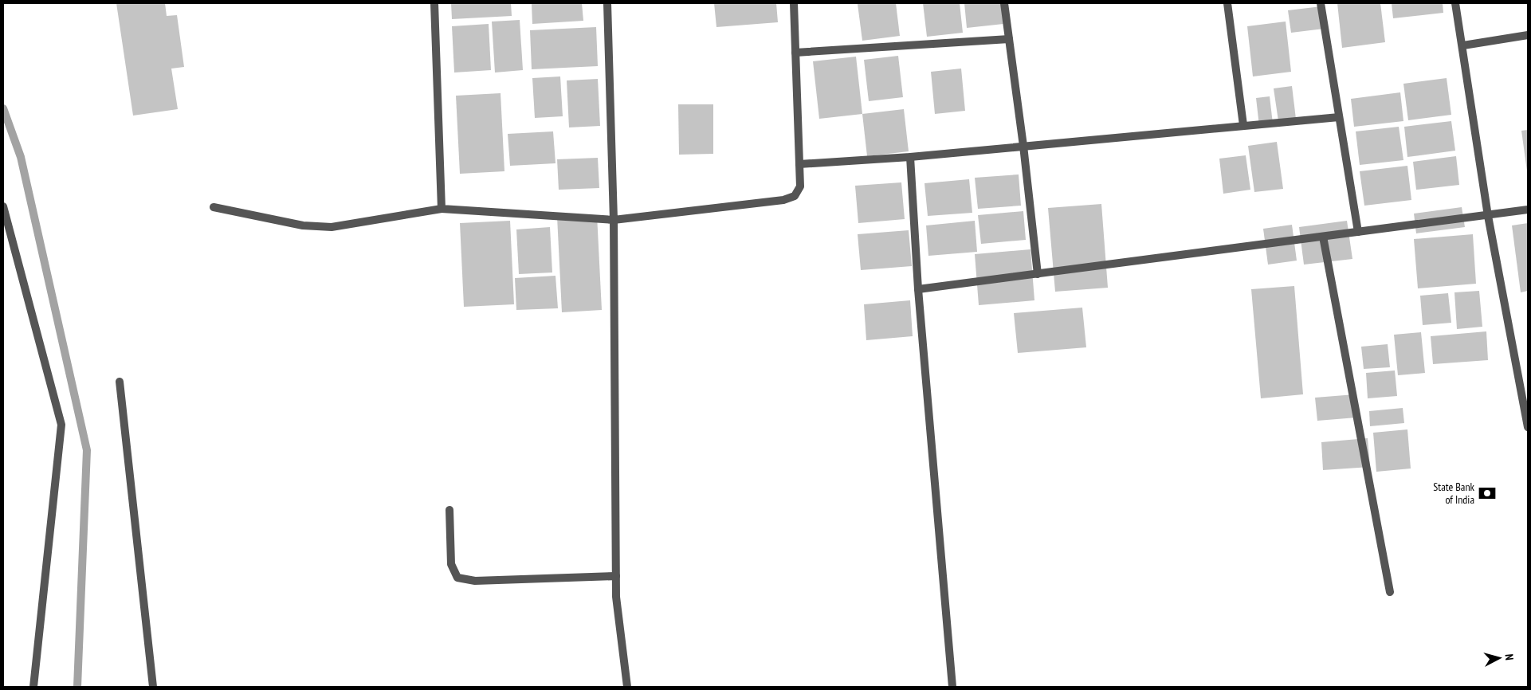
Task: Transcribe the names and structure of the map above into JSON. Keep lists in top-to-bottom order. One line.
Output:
{"places":{"bank":["State Bank of India"]},"north":"right"}
